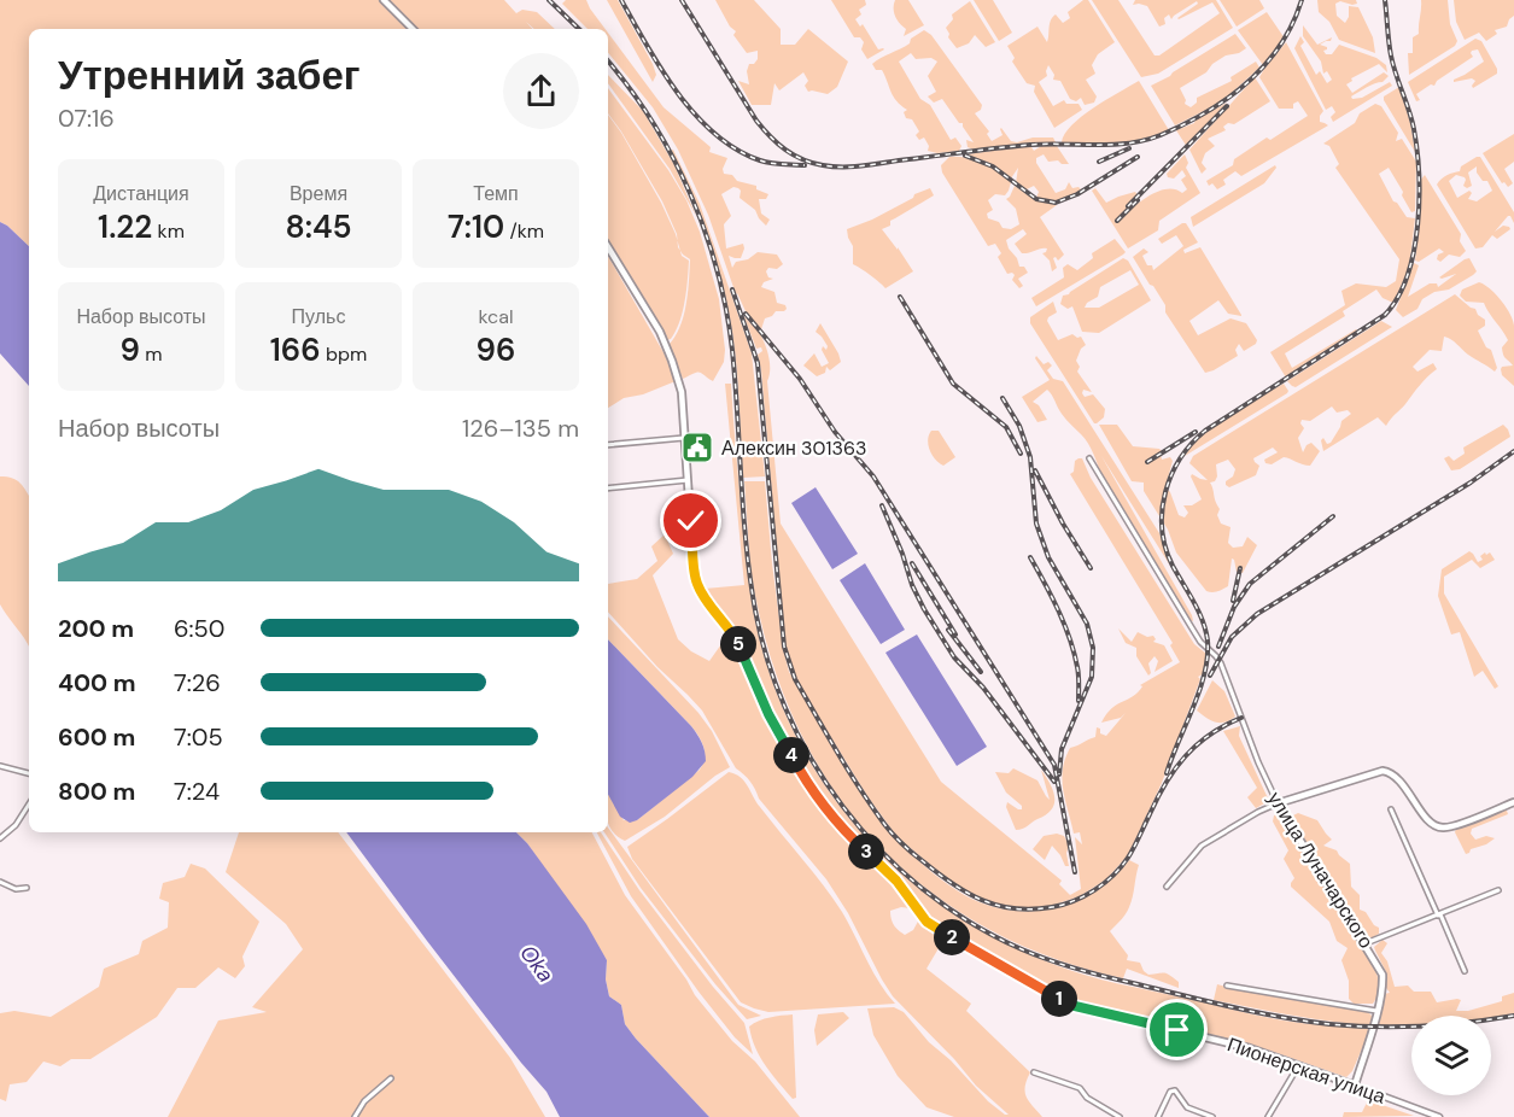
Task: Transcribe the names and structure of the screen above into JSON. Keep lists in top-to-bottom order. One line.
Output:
{"streets":{"main road":["улица Луначарского","Пионерская улица"]},"crossings":[["улица Луначарского","Пионерская улица"]],"water":["Oka"],"places":{"public building":["Алексин 301363"]},"page":{"heading":["Утренний забег","07:16"],"stats":[["Дистанция","1.22 km"],["Время","8:45"],["Темп","7:10 /km"],["Набор высоты","9 m"],["Пульс","166 bpm"],["kcal","96"]],"chart":["Набор высоты","126–135 m"],"list":[{"name":"200 m","note":"6:50"},{"name":"400 m","note":"7:26"},{"name":"600 m","note":"7:05"},{"name":"800 m","note":"7:24"}],"pins":["5","4","3","2","1"]}}
